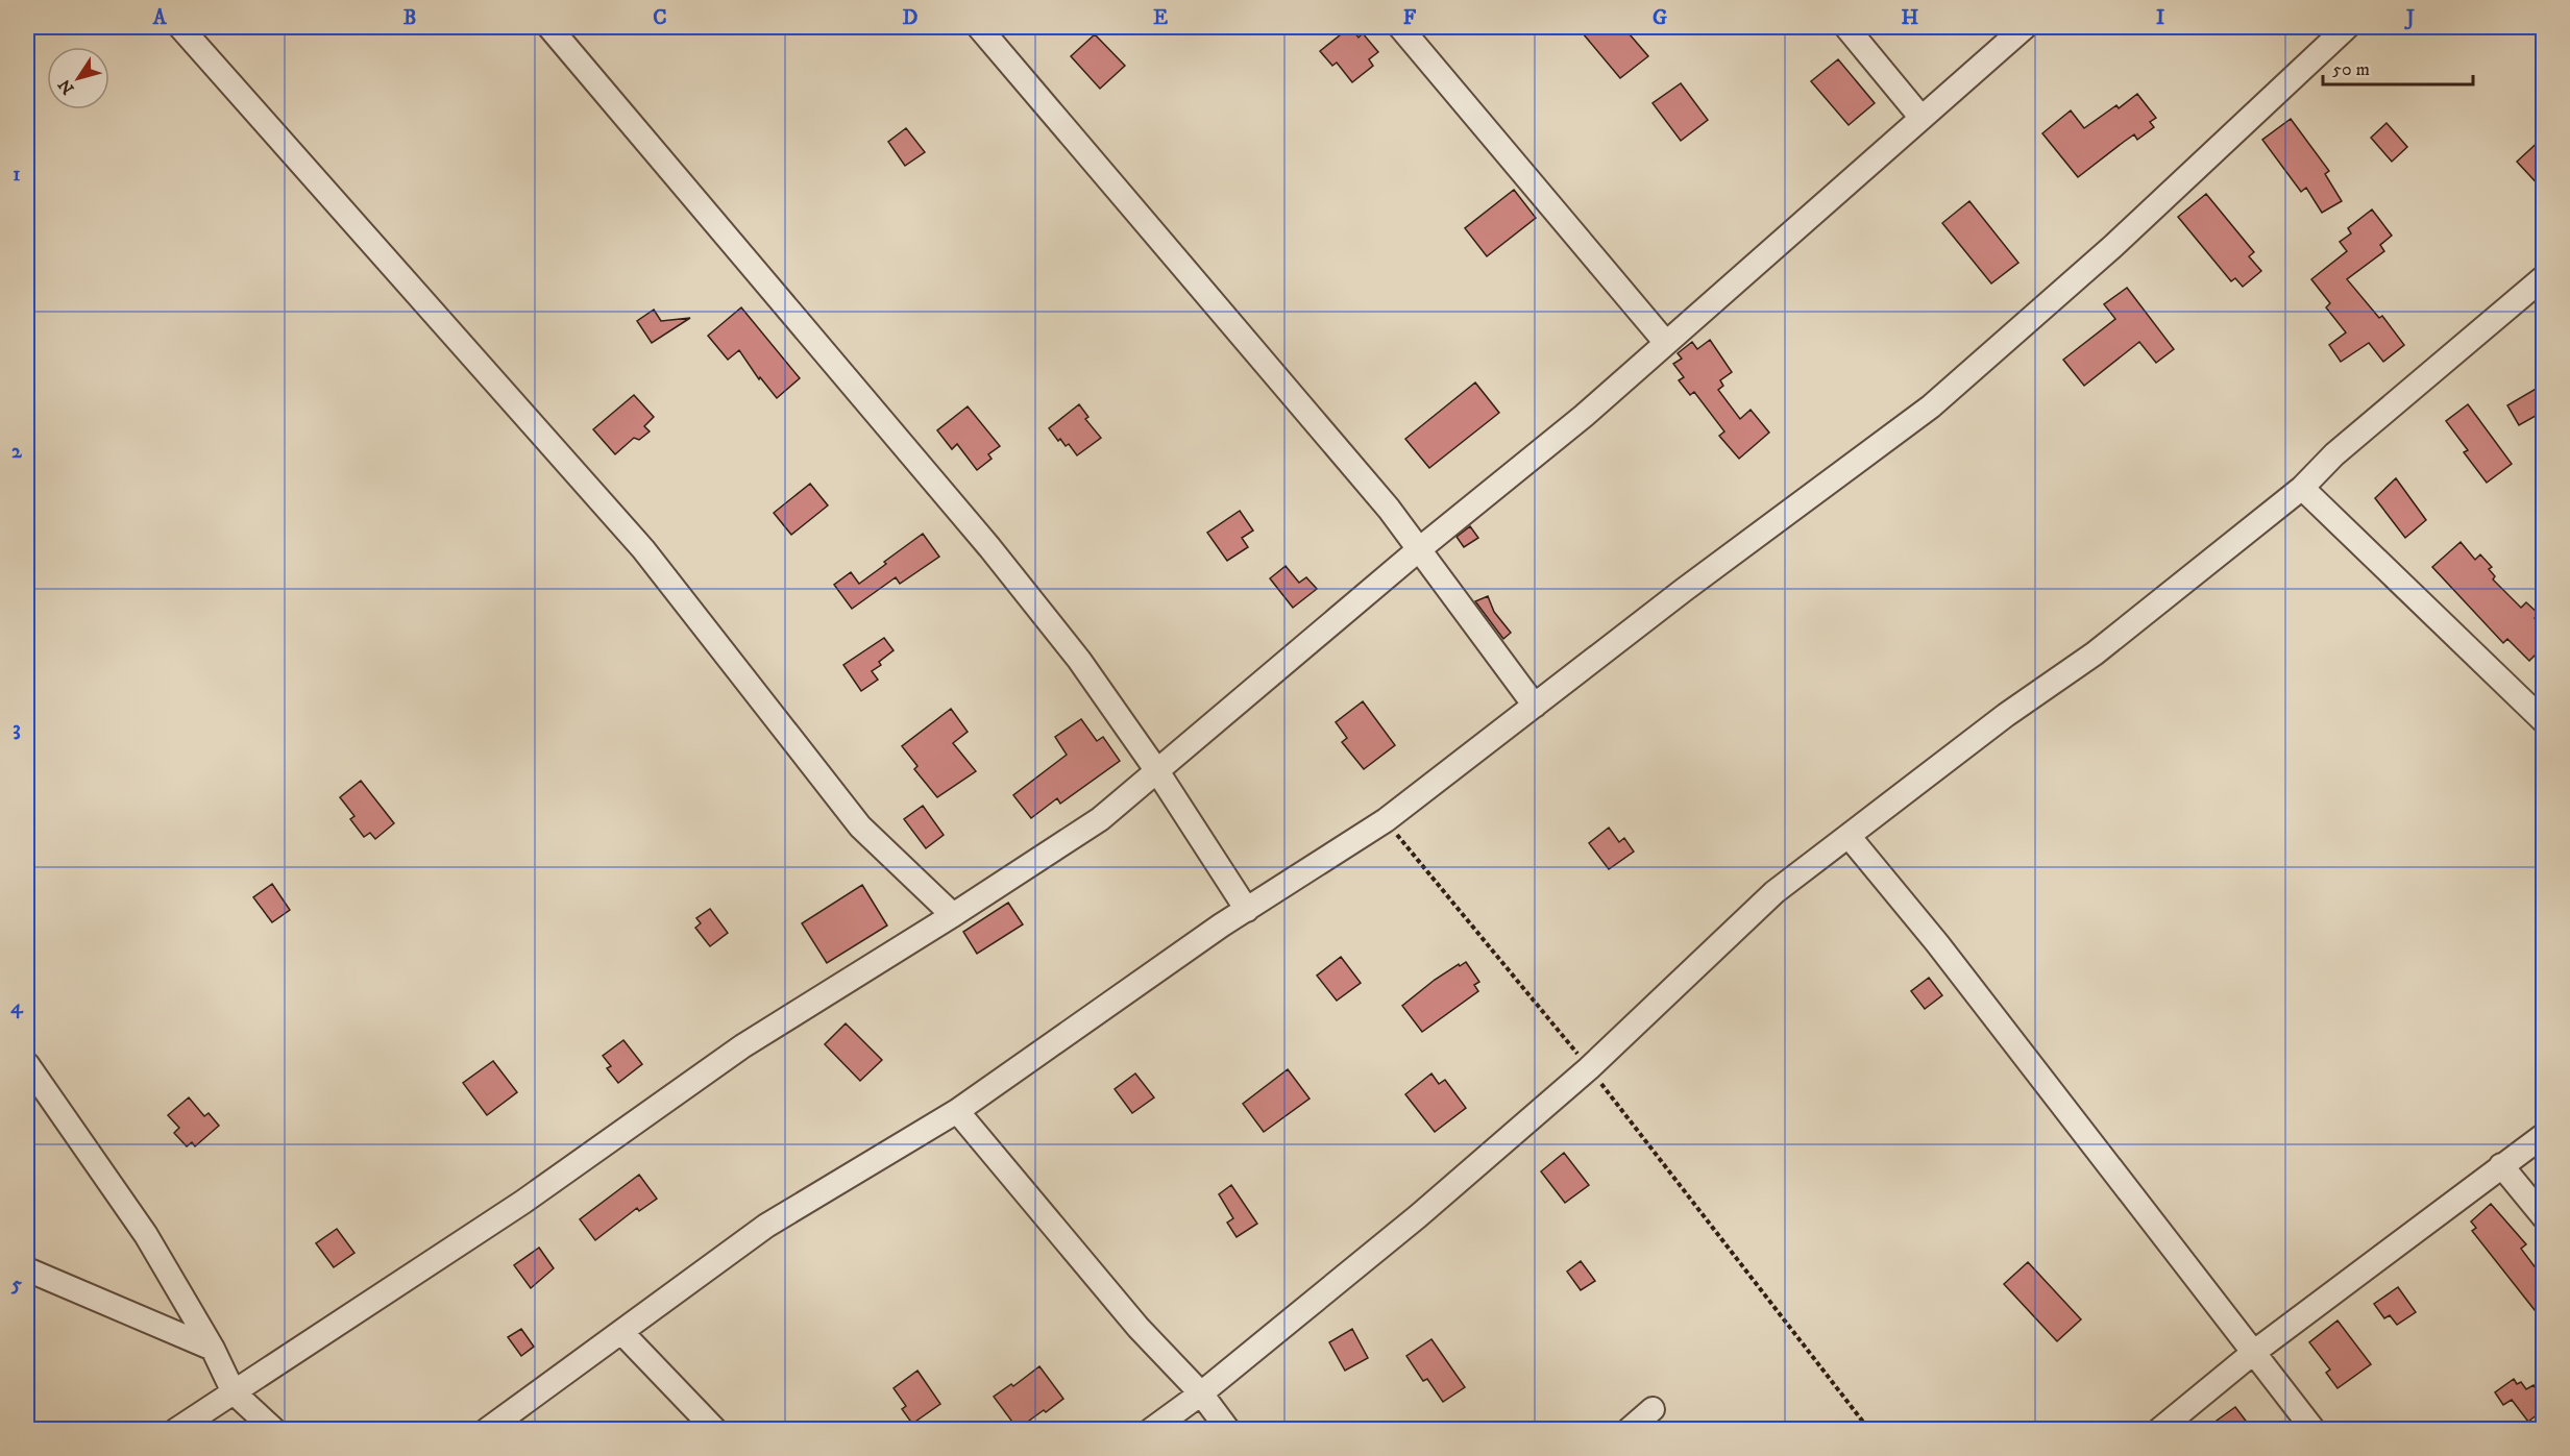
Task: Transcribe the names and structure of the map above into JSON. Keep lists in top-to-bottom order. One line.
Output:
{"scale_bar":"50 m","north":"bottom left","grid":{"columns":["A","B","C","D","E","F","G","H","I","J"],"rows":["1","2","3","4","5"]}}
